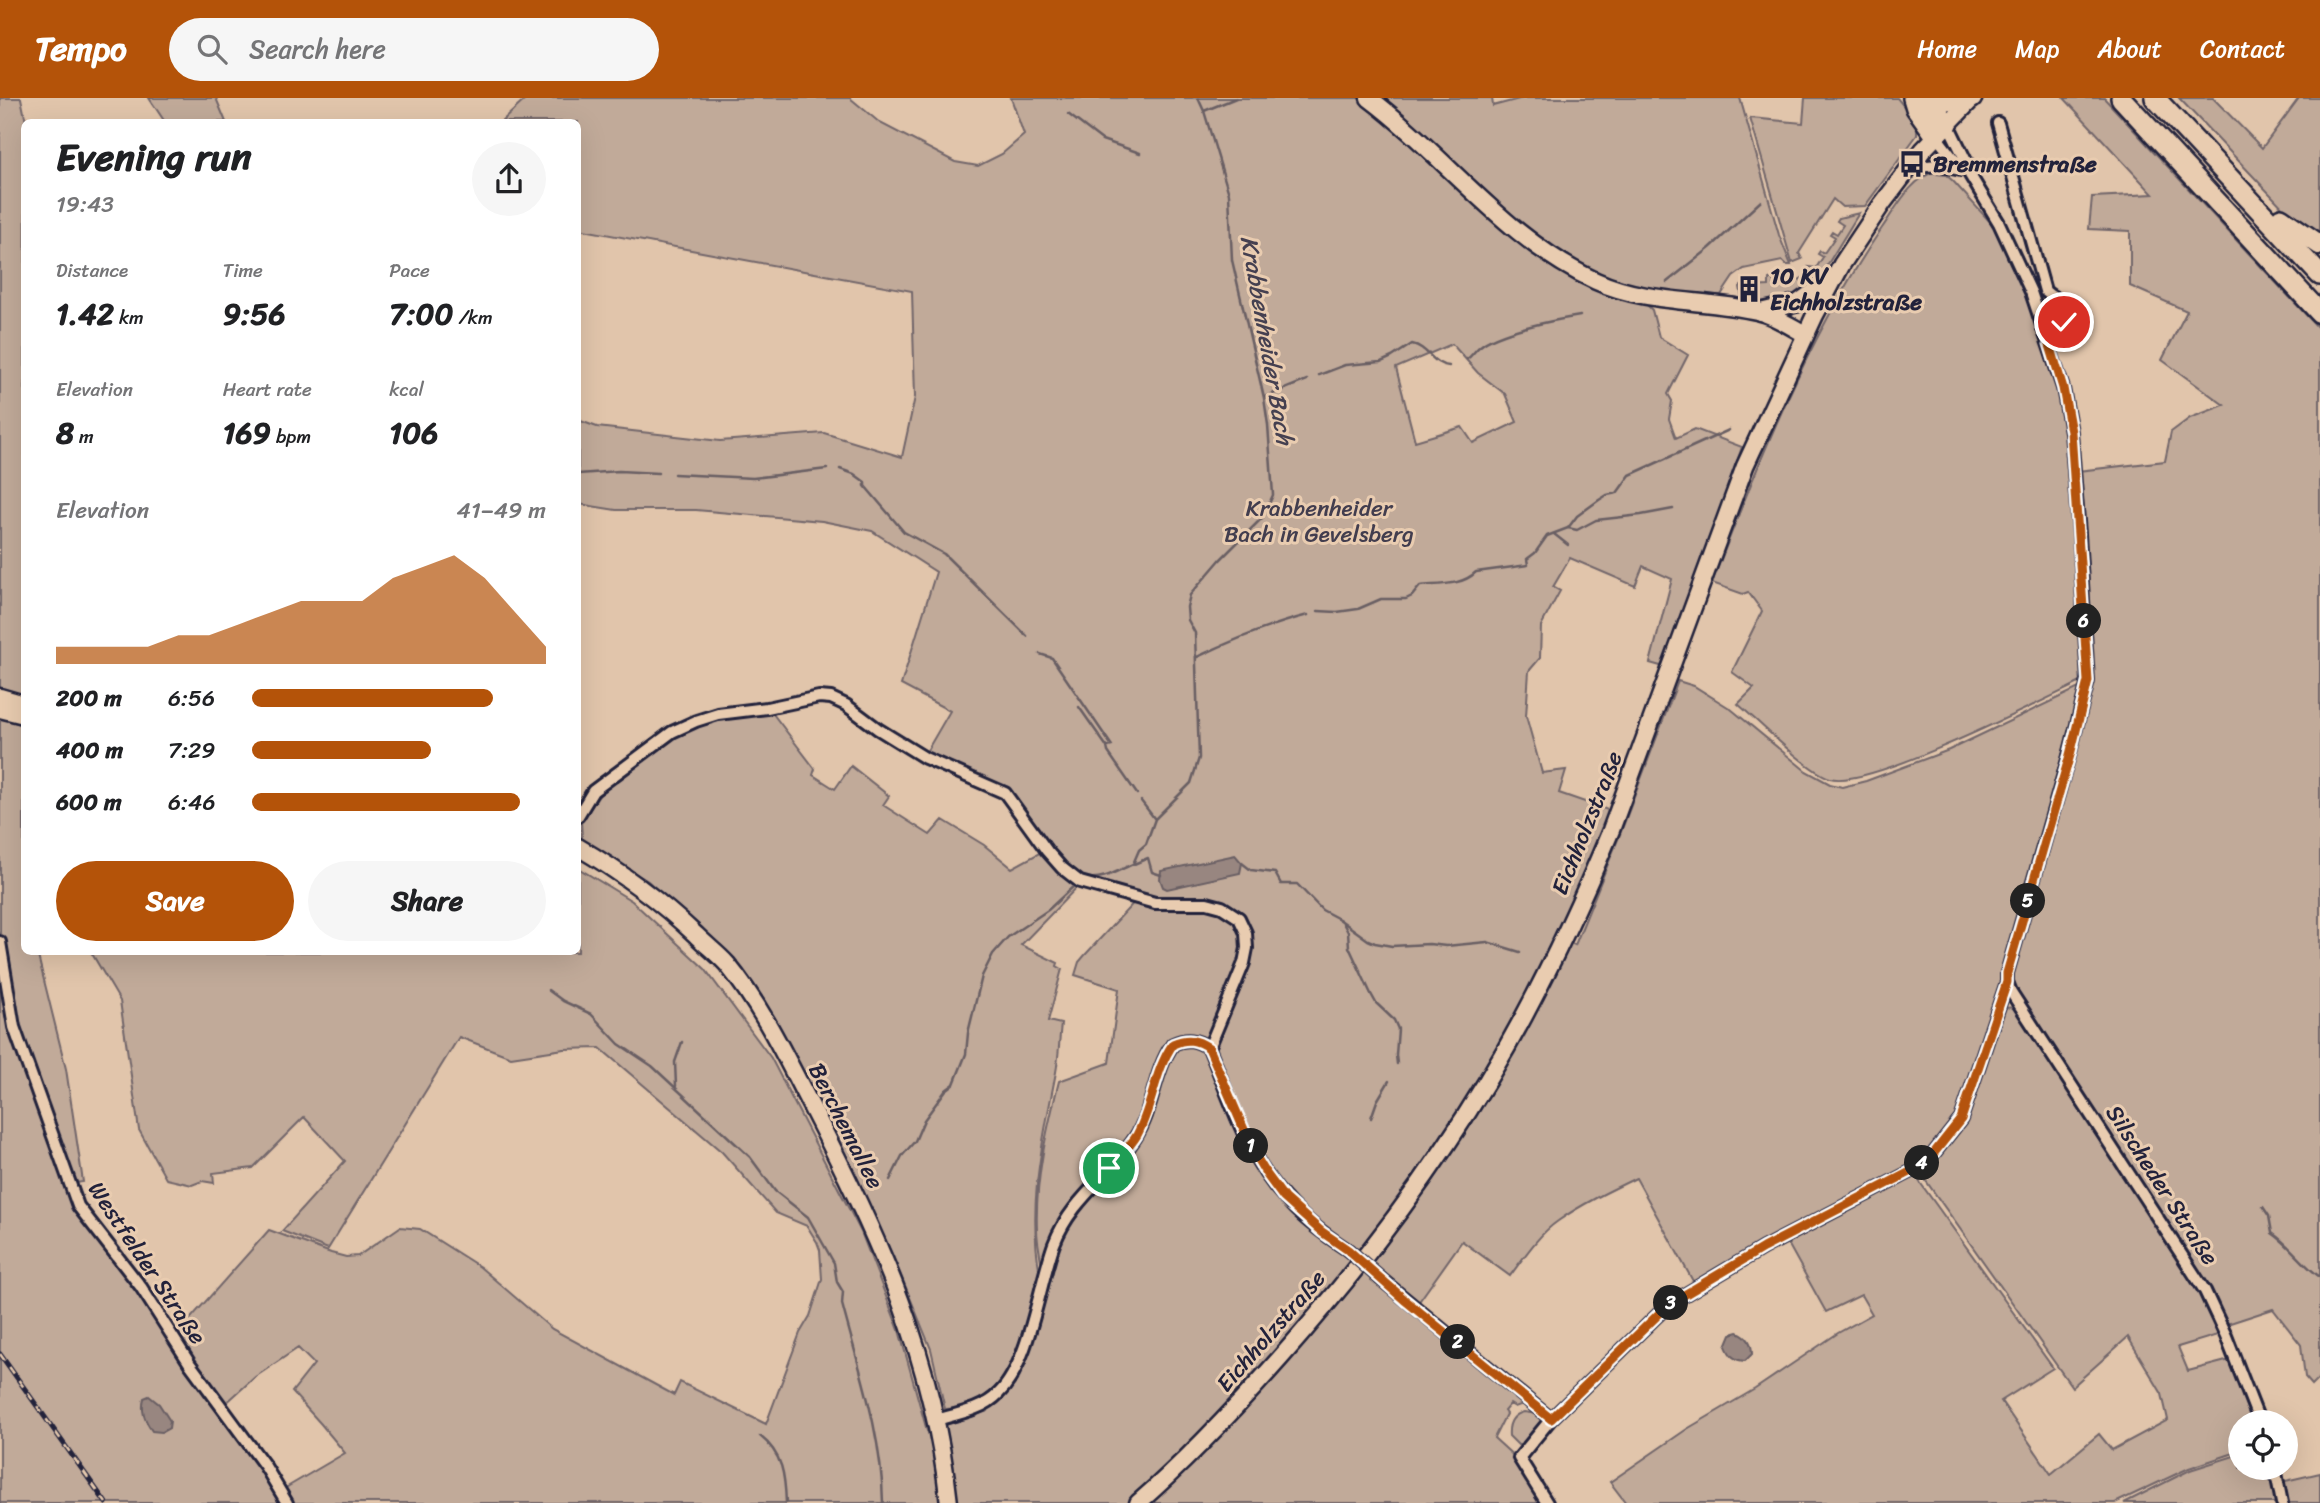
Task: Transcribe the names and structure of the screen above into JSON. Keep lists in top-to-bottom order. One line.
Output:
{"streets":{"main road":["Eichholzstraße","Berchemallee"],"street":["Silscheder Straße","Westfelder Straße"]},"water":["Krabbenheider Bach"],"parks":["Krabbenheider Bach in Gevelsberg"],"places":{"bus stop":["Bremmenstraße"],"building":["10 KV Eichholzstraße"]},"page":{"header":"Tempo","search":"Search here","nav":["Home","Map","About","Contact"],"heading":["Evening run","19:43"],"stats":[["Distance","1.42 km"],["Time","9:56"],["Pace","7:00 /km"],["Elevation","8 m"],["Heart rate","169 bpm"],["kcal","106"]],"chart":["Elevation","41–49 m"],"pins":["6","5","1","4","3","2"],"list":[{"name":"200 m","note":"6:56"},{"name":"400 m","note":"7:29"},{"name":"600 m","note":"6:46"}],"buttons":["Save","Share"]}}
